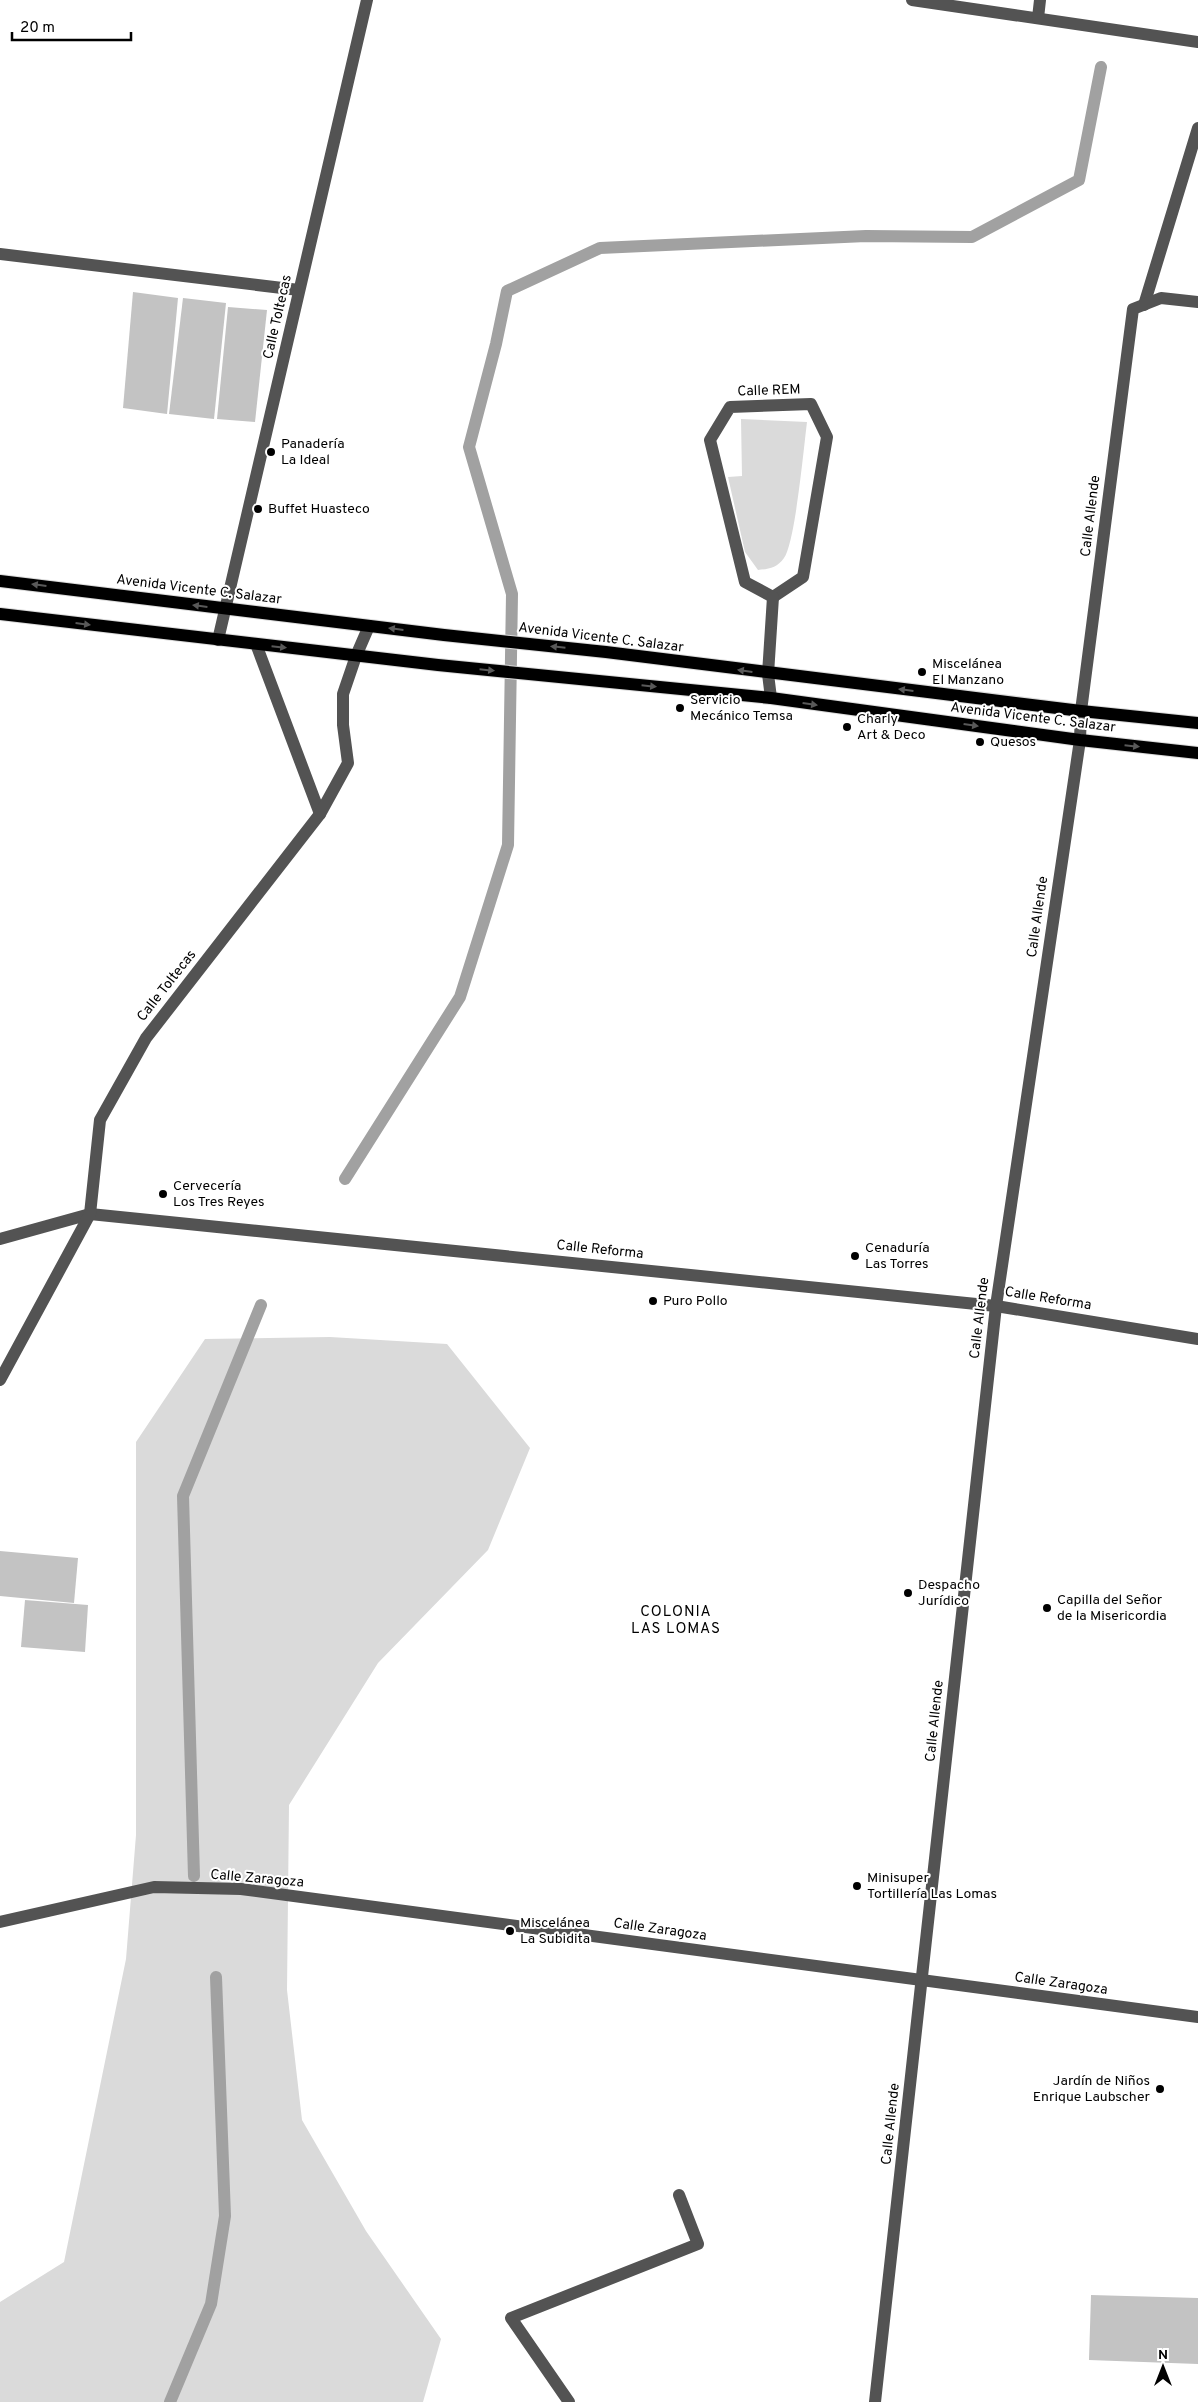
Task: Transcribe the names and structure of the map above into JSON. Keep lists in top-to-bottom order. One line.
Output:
{"streets":{"main road":["Avenida Vicente C. Salazar"],"street":["Calle Toltecas","Calle REM","Calle Allende","Calle Reforma","Calle Zaragoza"]},"crossings":[["Calle Toltecas","Avenida Vicente C. Salazar"],["Calle Toltecas","Calle Reforma"],["Calle Allende","Avenida Vicente C. Salazar"],["Calle Allende","Calle Reforma"],["Calle Allende","Calle Zaragoza"]],"districts":["COLONIA LAS LOMAS"],"places":["Panadería La Ideal","Buffet Huasteco","Miscelánea El Manzano","Servicio Mecánico Temsa","Charly Art & Deco","Quesos","Cervecería Los Tres Reyes","Cenaduría Las Torres","Puro Pollo","Despacho Jurídico","Capilla del Señor de la Misericordia","Minisuper Tortillería Las Lomas","Miscelánea La Subidita","Jardín de Niños Enrique Laubscher"],"scale_bar":"20 m","north":"top"}
